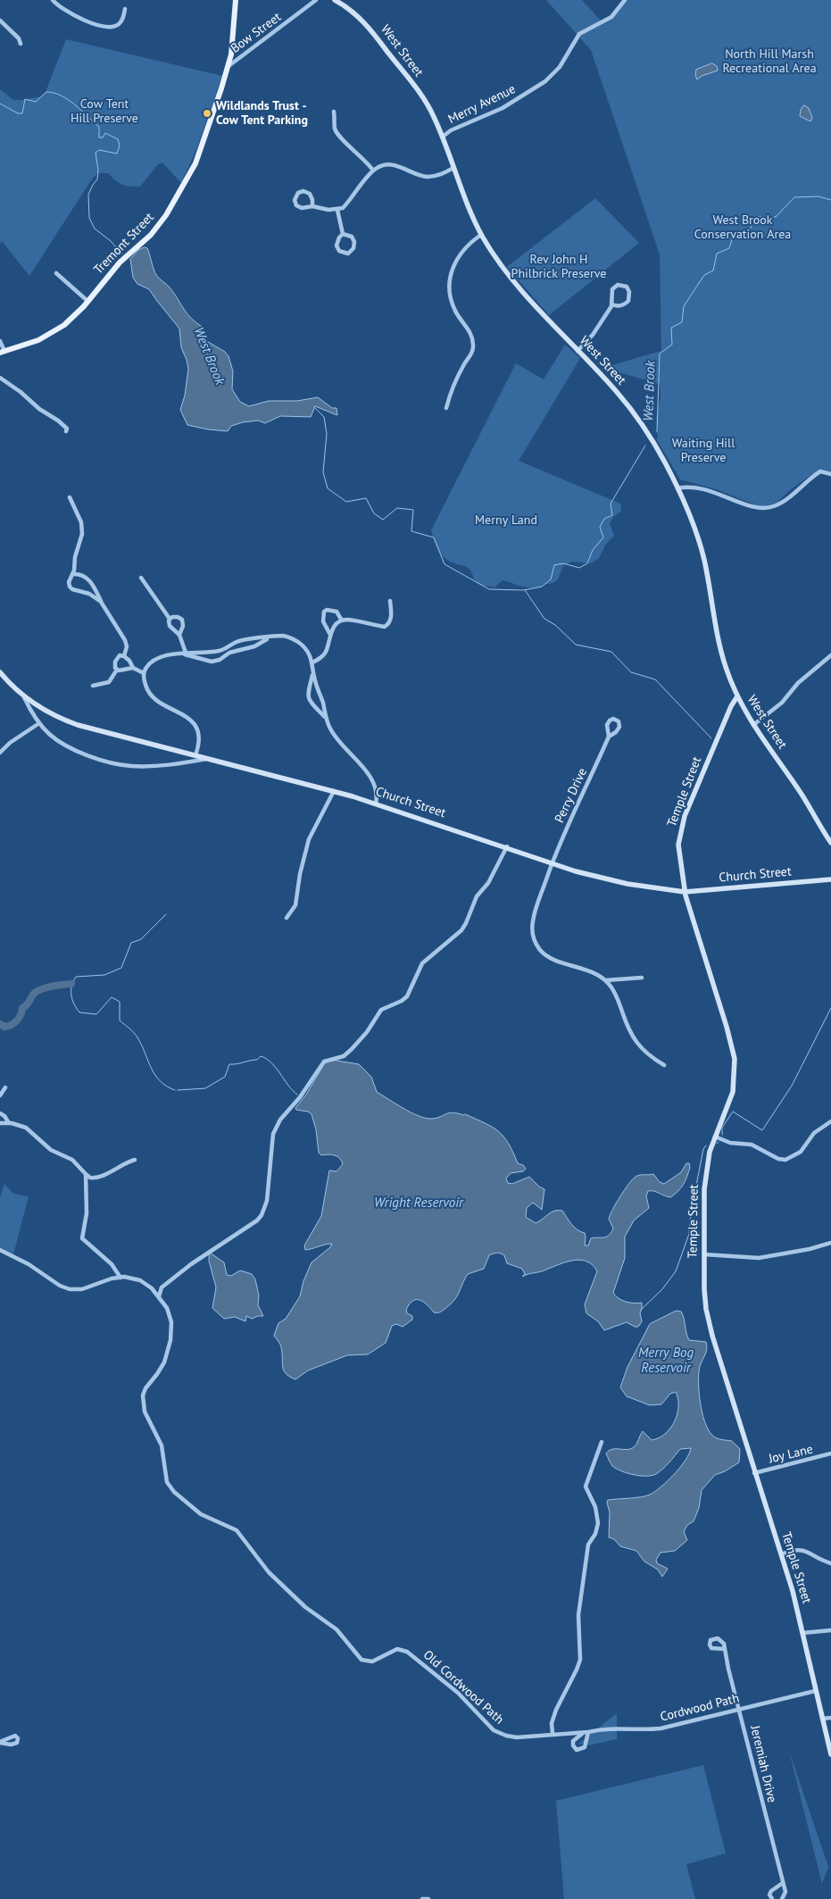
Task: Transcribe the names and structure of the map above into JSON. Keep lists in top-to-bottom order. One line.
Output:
{"streets":{"main road":["West Street","Tremont Street","Temple Street","Church Street"],"street":["Bow Street","Merry Avenue","Perry Drive","Joy Lane","Old Cordwood Path","Cordwood Path","Jeremiah Drive"]},"crossings":[["Bow Street","Tremont Street"],["West Street","Merry Avenue"],["West Street","Temple Street"],["Temple Street","Church Street"],["Temple Street","Joy Lane"],["Temple Street","Cordwood Path"],["Perry Drive","Church Street"],["Old Cordwood Path","Cordwood Path"],["Cordwood Path","Jeremiah Drive"]],"water":["West Brook","Wright Reservoir","Merry Bog Reservoir"],"parks":["North Hill Marsh Recreational Area","Cow Tent Hill Preserve","West Brook Conservation Area","Rev John H Philbrick Preserve","Waiting Hill Preserve","Merny Land"],"places":["Wildlands Trust - Cow Tent Parking"]}
